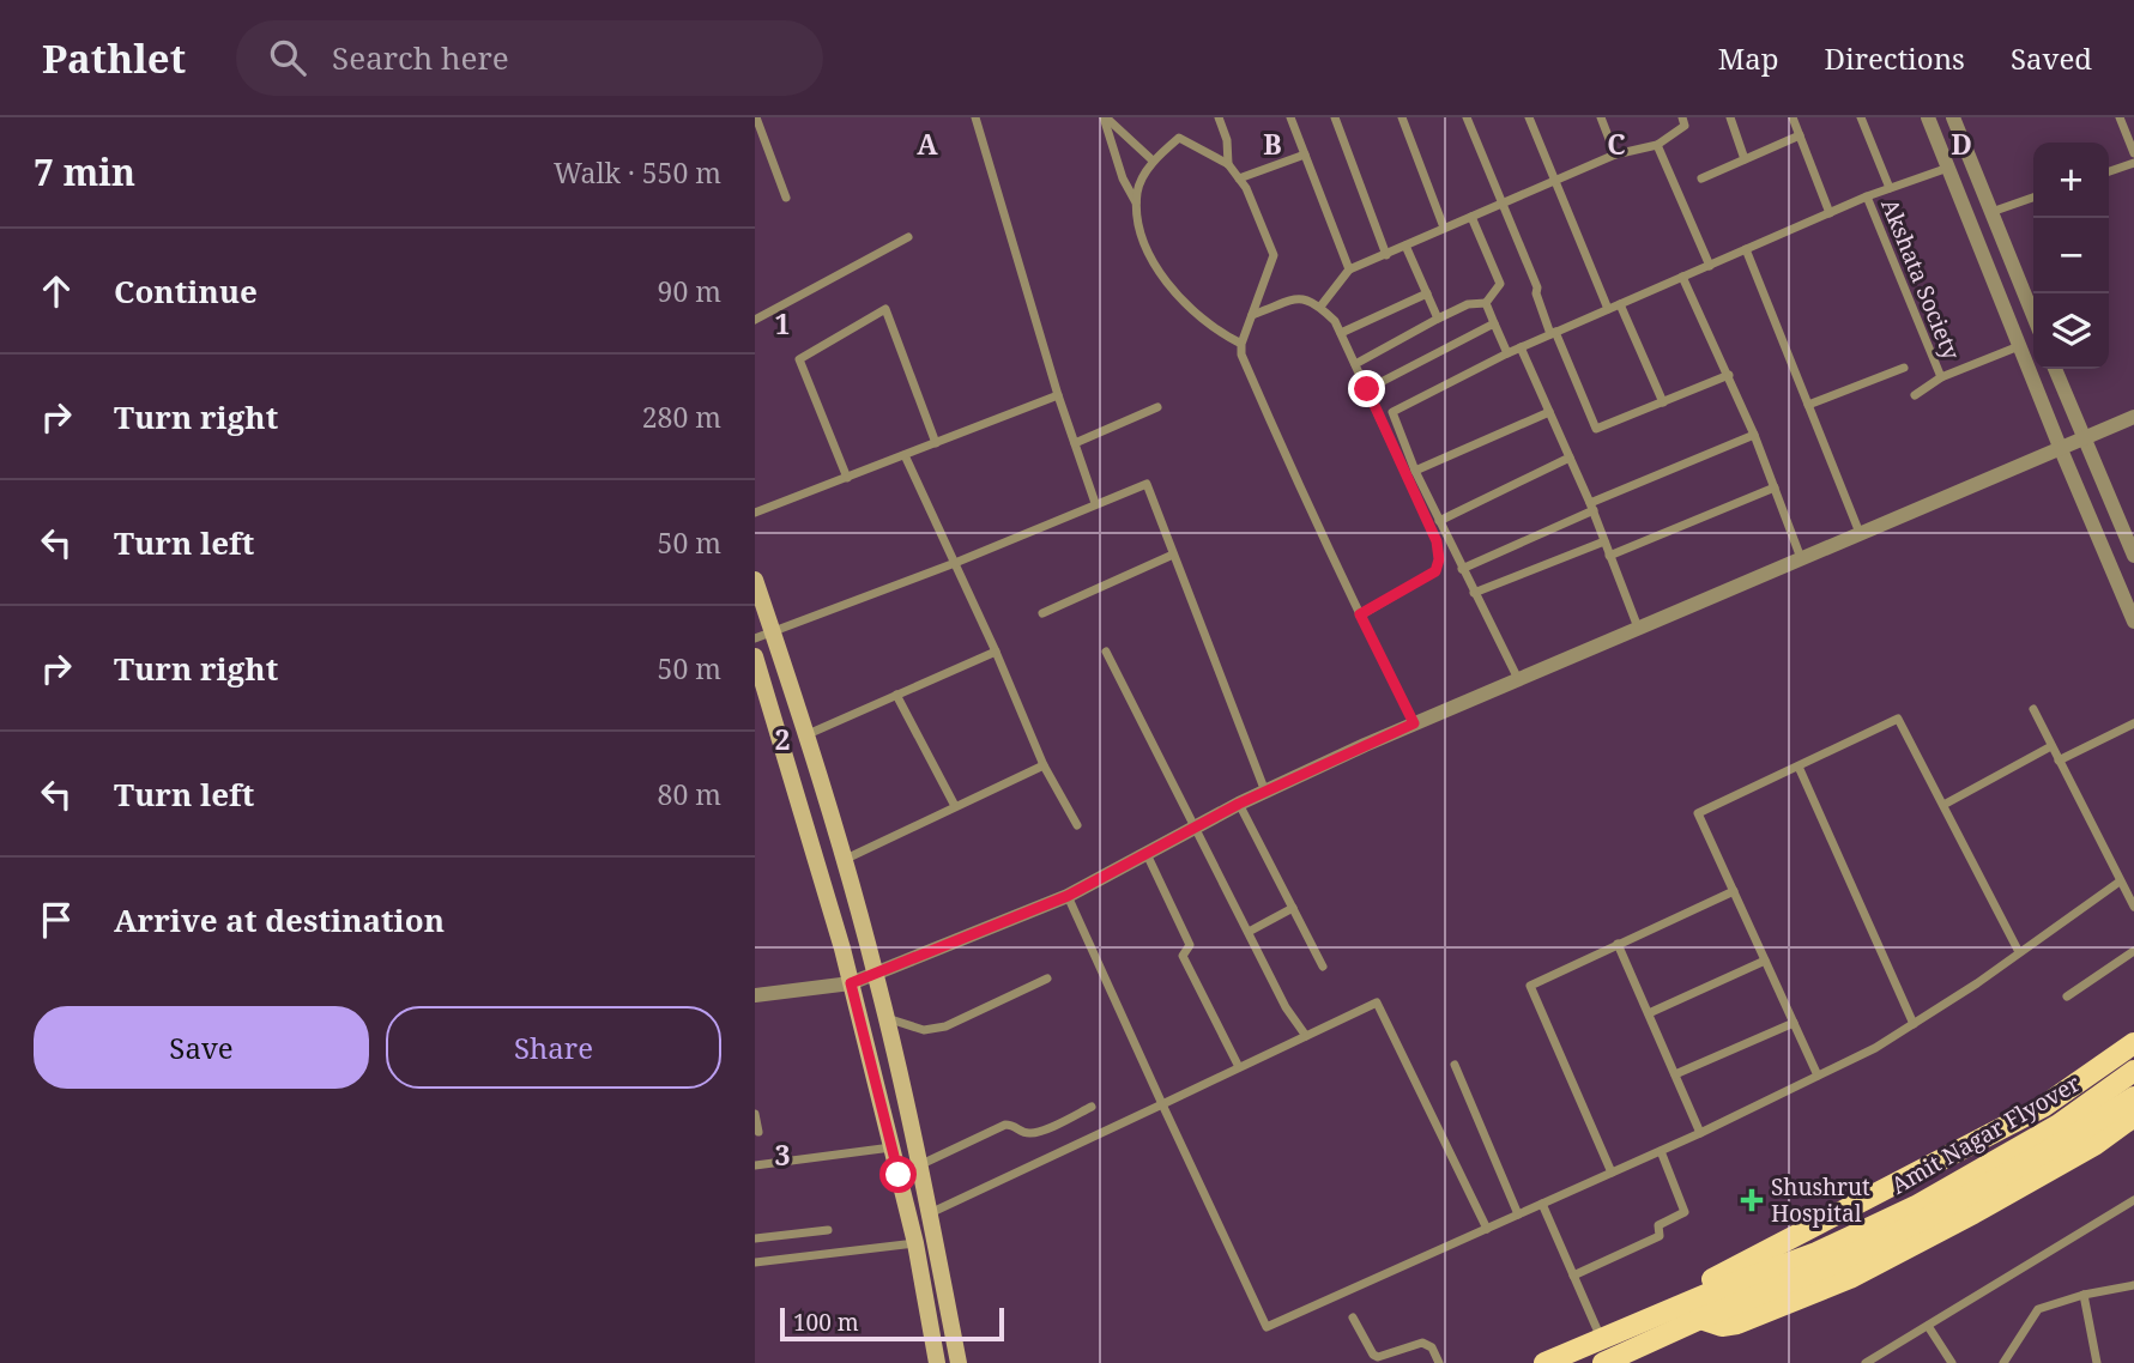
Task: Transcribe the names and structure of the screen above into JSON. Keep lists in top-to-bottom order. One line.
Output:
{"streets":{"main road":["Amit Nagar Flyover"],"street":["Akshata Society"]},"places":{"health":["Shushrut Hospital"]},"scale_bar":"100 m","page":{"header":"Pathlet","search":"Search here","nav":["Map","Directions","Saved"],"heading":["7 min","Walk · 550 m"],"map_buttons":["+","−"],"list":[["Continue","90 m"],["Turn right","280 m"],["Turn left","50 m"],["Turn right","50 m"],["Turn left","80 m"],"Arrive at destination"],"buttons":["Save","Share"],"scale":"100 m"},"grid":{"columns":["A","B","C","D"],"rows":["1","2","3"]}}
